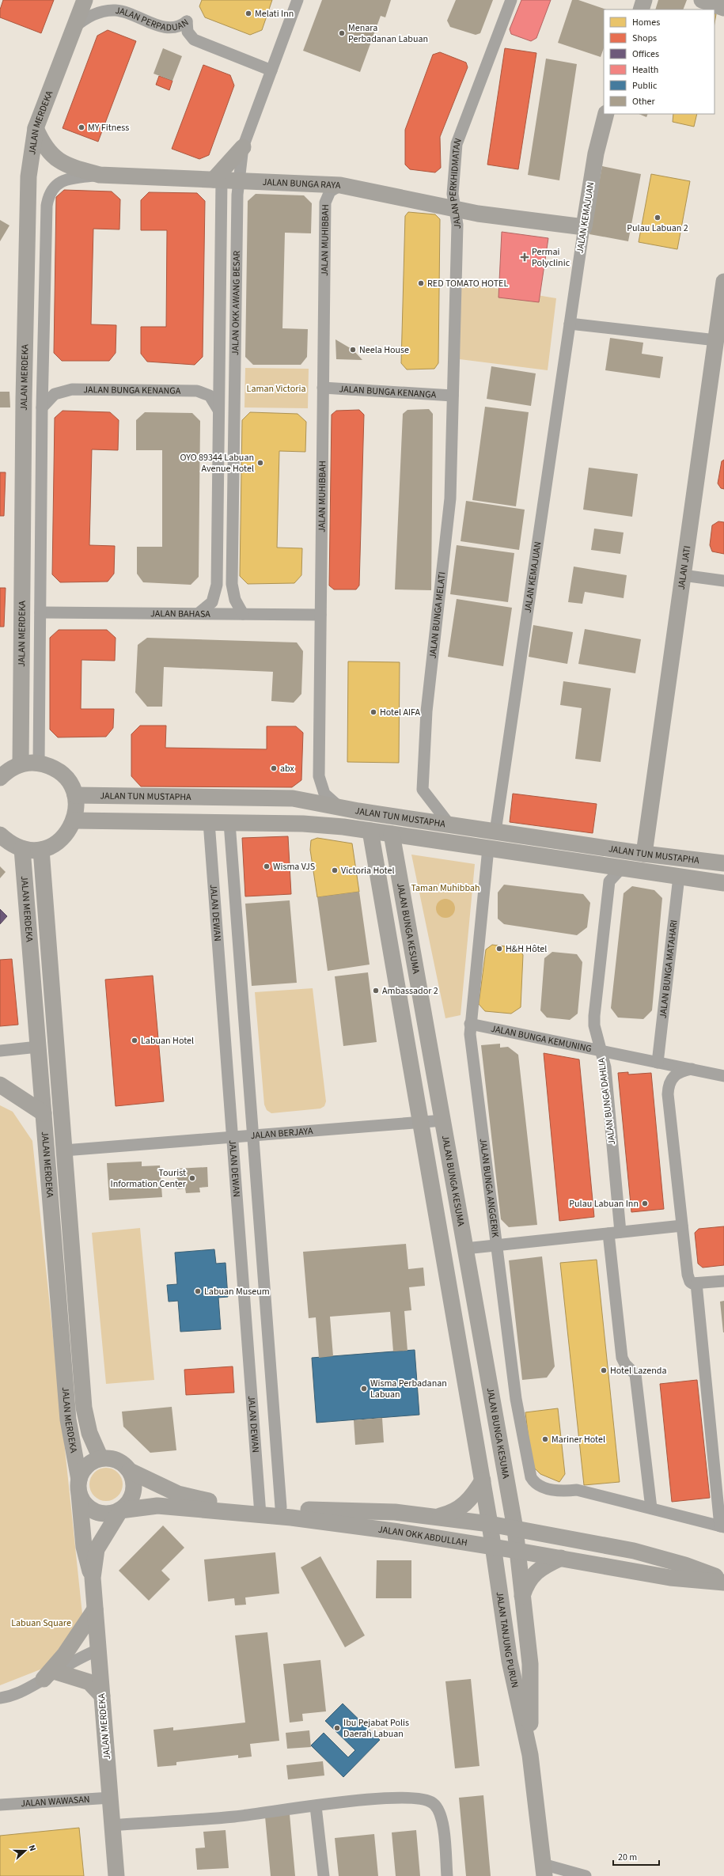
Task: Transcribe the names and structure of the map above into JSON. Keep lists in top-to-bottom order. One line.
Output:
{"streets":{"main road":["JALAN MERDEKA","JALAN BUNGA RAYA","JALAN KEMAJUAN","JALAN JATI","JALAN TUN MUSTAPHA","JALAN BUNGA KESUMA","JALAN OKK ABDULLAH","JALAN TANJUNG PURUN"],"street":["JALAN PERPADUAN","JALAN PERKHIDMATAN","JALAN MUHIBBAH","JALAN OKK AWANG BESAR","JALAN BUNGA KENANGA","JALAN BAHASA","JALAN BUNGA MELATI","JALAN DEWAN","JALAN BUNGA MATAHARI","JALAN BUNGA KEMUNING","JALAN BUNGA DAHLIA","JALAN BERJAYA","JALAN BUNGA ANGGERIK","JALAN WAWASAN"]},"crossings":[["JALAN PERPADUAN","JALAN MERDEKA"],["JALAN PERPADUAN","JALAN OKK AWANG BESAR"],["JALAN MERDEKA","JALAN BUNGA RAYA"],["JALAN MERDEKA","JALAN BUNGA KENANGA"],["JALAN MERDEKA","JALAN BAHASA"],["JALAN MERDEKA","JALAN BERJAYA"],["JALAN MERDEKA","JALAN OKK ABDULLAH"],["JALAN MERDEKA","JALAN WAWASAN"],["JALAN BUNGA RAYA","JALAN PERKHIDMATAN"],["JALAN BUNGA RAYA","JALAN KEMAJUAN"],["JALAN BUNGA RAYA","JALAN MUHIBBAH"],["JALAN BUNGA RAYA","JALAN OKK AWANG BESAR"],["JALAN PERKHIDMATAN","JALAN BUNGA KENANGA"],["JALAN PERKHIDMATAN","JALAN BUNGA MELATI"],["JALAN KEMAJUAN","JALAN TUN MUSTAPHA"],["JALAN MUHIBBAH","JALAN BUNGA KENANGA"],["JALAN MUHIBBAH","JALAN BAHASA"],["JALAN MUHIBBAH","JALAN TUN MUSTAPHA"],["JALAN OKK AWANG BESAR","JALAN BUNGA KENANGA"],["JALAN OKK AWANG BESAR","JALAN BAHASA"],["JALAN BUNGA KENANGA","JALAN BUNGA MELATI"],["JALAN JATI","JALAN TUN MUSTAPHA"],["JALAN BUNGA MELATI","JALAN TUN MUSTAPHA"],["JALAN TUN MUSTAPHA","JALAN DEWAN"],["JALAN TUN MUSTAPHA","JALAN BUNGA KESUMA"],["JALAN TUN MUSTAPHA","JALAN BUNGA MATAHARI"],["JALAN TUN MUSTAPHA","JALAN BUNGA DAHLIA"],["JALAN TUN MUSTAPHA","JALAN BUNGA ANGGERIK"],["JALAN DEWAN","JALAN BERJAYA"],["JALAN DEWAN","JALAN OKK ABDULLAH"],["JALAN BUNGA KESUMA","JALAN BERJAYA"],["JALAN BUNGA KESUMA","JALAN OKK ABDULLAH"],["JALAN BUNGA KESUMA","JALAN TANJUNG PURUN"],["JALAN BUNGA MATAHARI","JALAN BUNGA KEMUNING"],["JALAN BUNGA KEMUNING","JALAN BUNGA DAHLIA"],["JALAN BUNGA KEMUNING","JALAN BUNGA ANGGERIK"],["JALAN OKK ABDULLAH","JALAN TANJUNG PURUN"]],"parks":["Laman Victoria","Taman Muhibbah","Labuan Square"],"places":{"other":["Melati Inn","Menara Perbadanan Labuan","MY Fitness","Pulau Labuan 2","RED TOMATO HOTEL","Neela House","OYO 89344 Labuan Avenue Hotel","Hotel AIFA","abx","Wisma VJS","Victoria Hotel","H&H Hôtel","Ambassador 2","Labuan Hotel","Tourist Information Center","Pulau Labuan Inn","Labuan Museum","Hotel Lazenda","Wisma Perbadanan Labuan","Mariner Hotel","Ibu Pejabat Polis Daerah Labuan"],"health":["Permai Polyclinic"]},"legend":["Homes","Shops","Offices","Health","Public","Other"],"scale_bar":"20 m","north":"right"}
